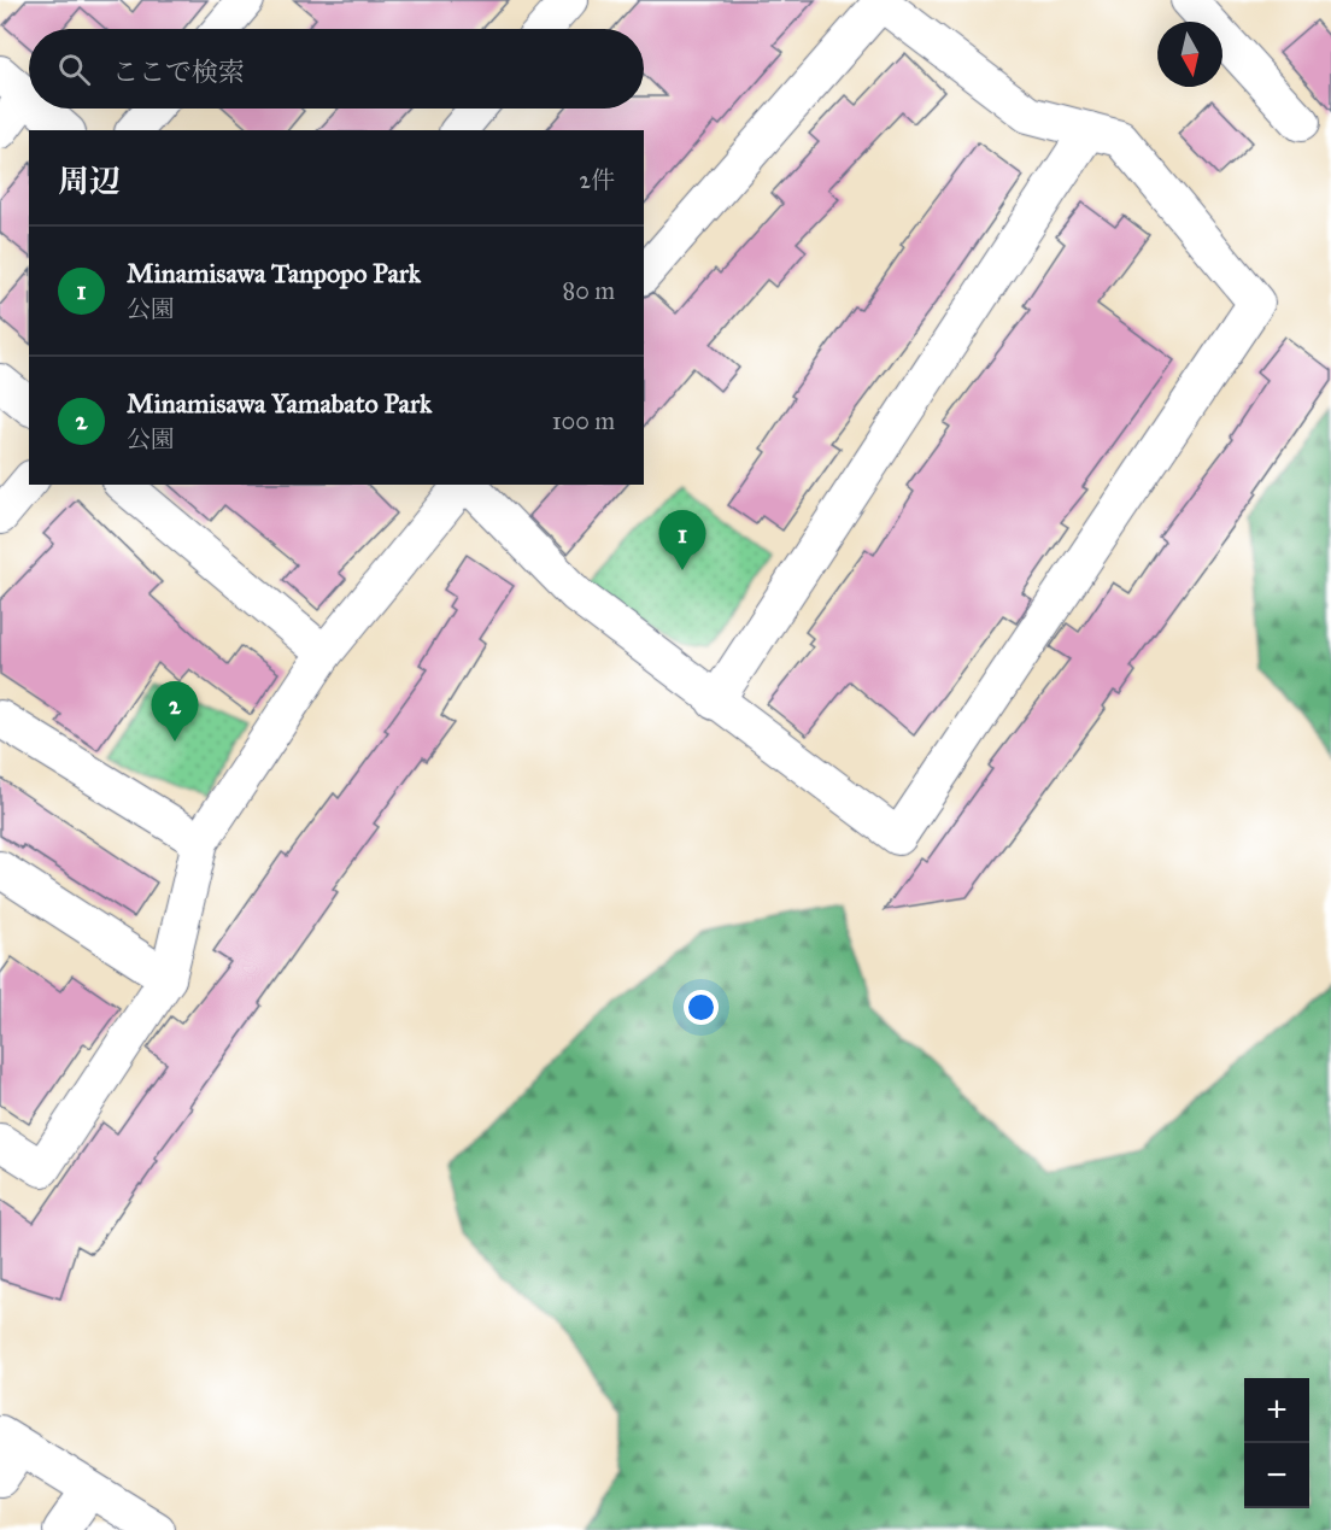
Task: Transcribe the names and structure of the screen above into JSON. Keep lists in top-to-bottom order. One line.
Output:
{"north":"bottom","page":{"search":"ここで検索","heading":["周辺","2件"],"list":[{"mark":"1","name":"Minamisawa Tanpopo Park","note":"公園","value":"80 m"},{"mark":"2","name":"Minamisawa Yamabato Park","note":"公園","value":"100 m"}],"pins":["1","2"],"map_buttons":["+","−"]}}
